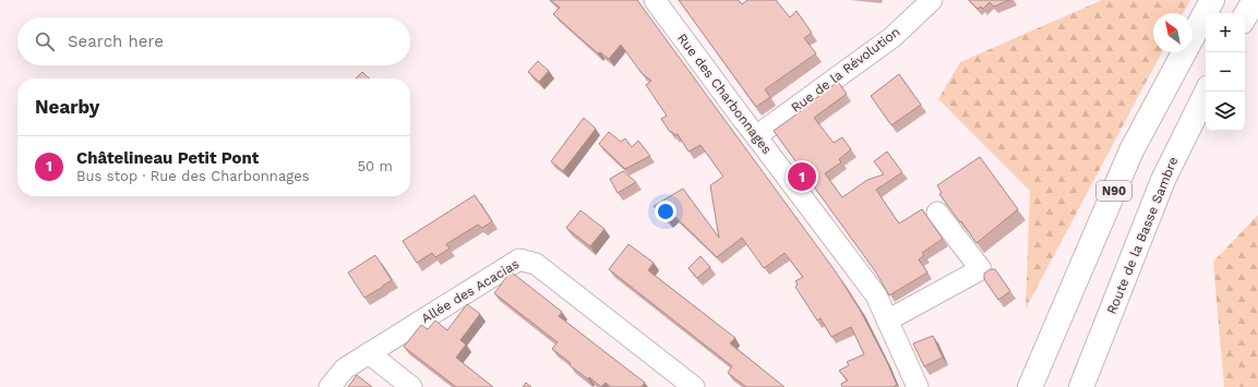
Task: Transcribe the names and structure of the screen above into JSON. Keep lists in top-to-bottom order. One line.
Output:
{"streets":{"highway":["N90","Route de la Basse Sambre"],"street":["Rue de la Révolution","Rue des Charbonnages","Allée des Acacias"]},"crossings":[["Rue de la Révolution","Rue des Charbonnages"]],"north":"top left","page":{"map_buttons":["+","−"],"search":"Search here","heading":"Nearby","list":[{"mark":"1","name":"Châtelineau Petit Pont","note":"Bus stop · Rue des Charbonnages","value":"50 m"}],"pins":"1"}}
